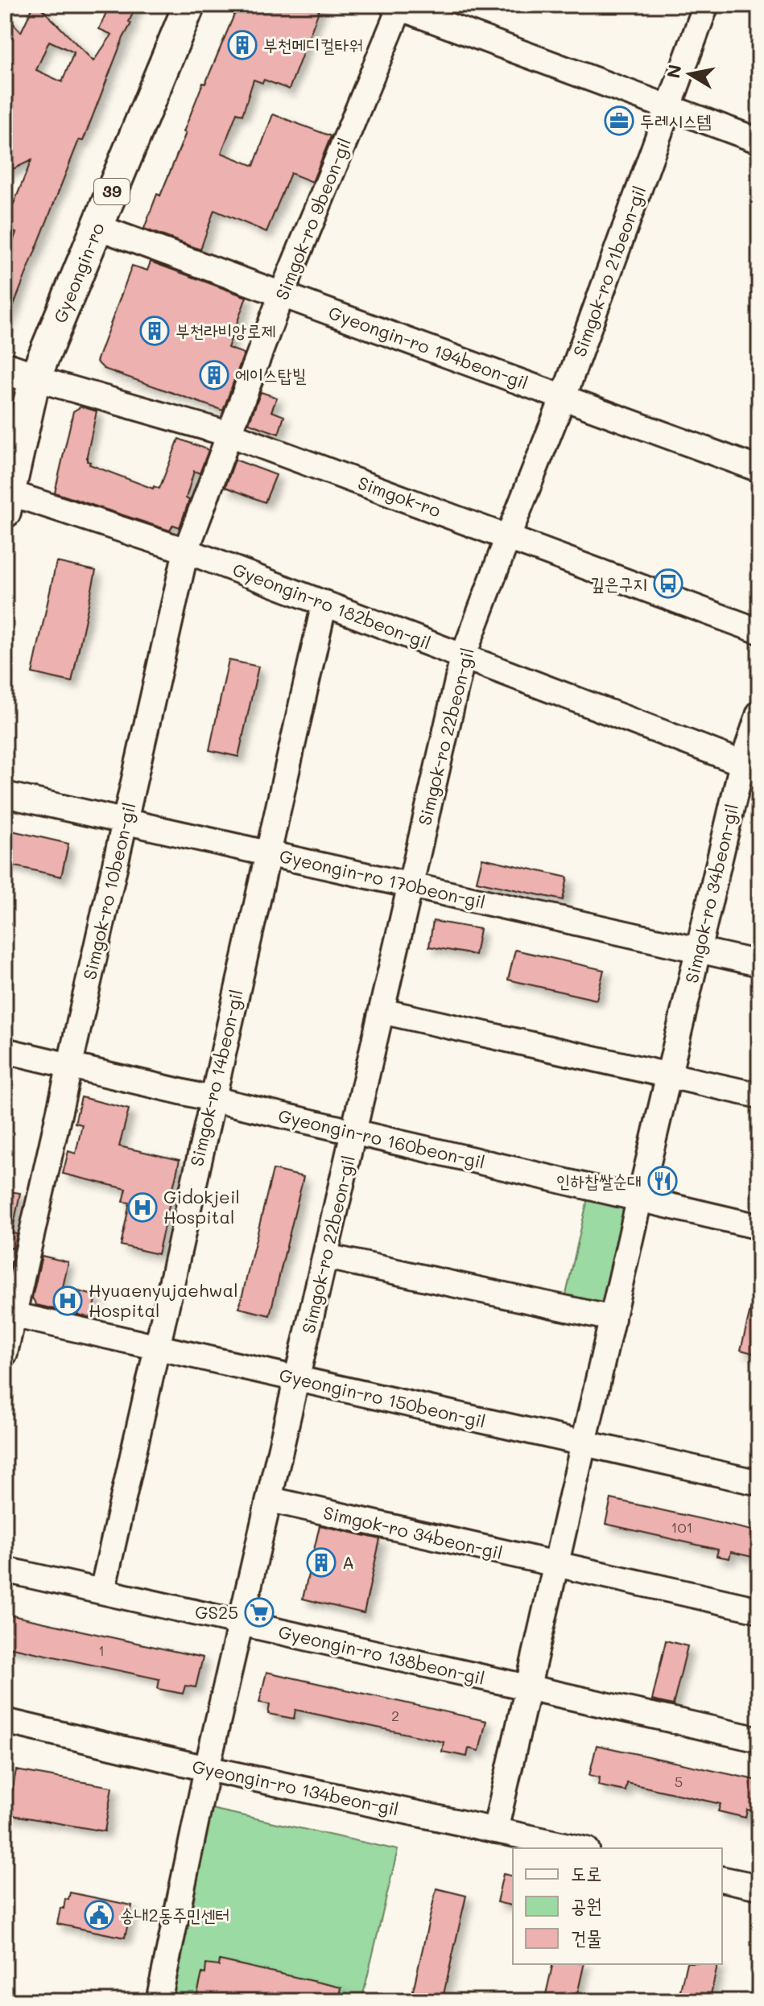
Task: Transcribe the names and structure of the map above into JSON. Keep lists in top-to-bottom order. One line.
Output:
{"streets":{"main road":["39","Gyeongin-ro"],"street":["Simgok-ro 9beon-gil","Simgok-ro 21beon-gil","Gyeongin-ro 194beon-gil","Simgok-ro","Gyeongin-ro 182beon-gil","Simgok-ro 22beon-gil","Gyeongin-ro 170beon-gil","Simgok-ro 10beon-gil","Simgok-ro 34beon-gil","Simgok-ro 14beon-gil","Gyeongin-ro 160beon-gil","Gyeongin-ro 150beon-gil","Gyeongin-ro 138beon-gil","Gyeongin-ro 134beon-gil"]},"crossings":[["Simgok-ro 9beon-gil","Gyeongin-ro 194beon-gil"],["Simgok-ro 9beon-gil","Simgok-ro"],["Simgok-ro 9beon-gil","Simgok-ro 10beon-gil"],["Simgok-ro 21beon-gil","Gyeongin-ro 194beon-gil"],["Simgok-ro 21beon-gil","Simgok-ro"],["Simgok-ro 21beon-gil","Simgok-ro 22beon-gil"],["Gyeongin-ro","Gyeongin-ro 194beon-gil"],["Gyeongin-ro","Simgok-ro"],["Gyeongin-ro","Gyeongin-ro 182beon-gil"],["Simgok-ro","Simgok-ro 22beon-gil"],["Simgok-ro","Simgok-ro 10beon-gil"],["Gyeongin-ro 182beon-gil","Simgok-ro 22beon-gil"],["Gyeongin-ro 182beon-gil","Simgok-ro 10beon-gil"],["Gyeongin-ro 182beon-gil","Simgok-ro 34beon-gil"],["Gyeongin-ro 182beon-gil","Simgok-ro 14beon-gil"],["Simgok-ro 22beon-gil","Gyeongin-ro 170beon-gil"],["Simgok-ro 22beon-gil","Simgok-ro 34beon-gil"],["Simgok-ro 22beon-gil","Gyeongin-ro 160beon-gil"],["Simgok-ro 22beon-gil","Gyeongin-ro 150beon-gil"],["Simgok-ro 22beon-gil","Gyeongin-ro 138beon-gil"],["Simgok-ro 22beon-gil","Gyeongin-ro 134beon-gil"],["Gyeongin-ro 170beon-gil","Simgok-ro 10beon-gil"],["Gyeongin-ro 170beon-gil","Simgok-ro 34beon-gil"],["Gyeongin-ro 170beon-gil","Simgok-ro 14beon-gil"],["Simgok-ro 10beon-gil","Gyeongin-ro 160beon-gil"],["Simgok-ro 10beon-gil","Gyeongin-ro 150beon-gil"],["Simgok-ro 34beon-gil","Gyeongin-ro 160beon-gil"],["Simgok-ro 34beon-gil","Gyeongin-ro 150beon-gil"],["Simgok-ro 34beon-gil","Gyeongin-ro 138beon-gil"],["Simgok-ro 34beon-gil","Gyeongin-ro 134beon-gil"],["Simgok-ro 14beon-gil","Gyeongin-ro 160beon-gil"],["Simgok-ro 14beon-gil","Gyeongin-ro 150beon-gil"],["Simgok-ro 14beon-gil","Gyeongin-ro 138beon-gil"]],"places":{"building":["부천메디컬타워","부천라비앙로제","에이스탑빌","A"],"office":["두레시스템"],"bus stop":["깊은구지"],"restaurant":["인하찹쌀순대"],"hospital":["Gidokjeil Hospital","Hyuaenyujaehwal Hospital"],"supermarket":["GS25"],"public building":["송내2동주민센터"]},"house_numbers":["101","1","2","5"],"legend":["도로","공원","건물"],"north":"left"}
